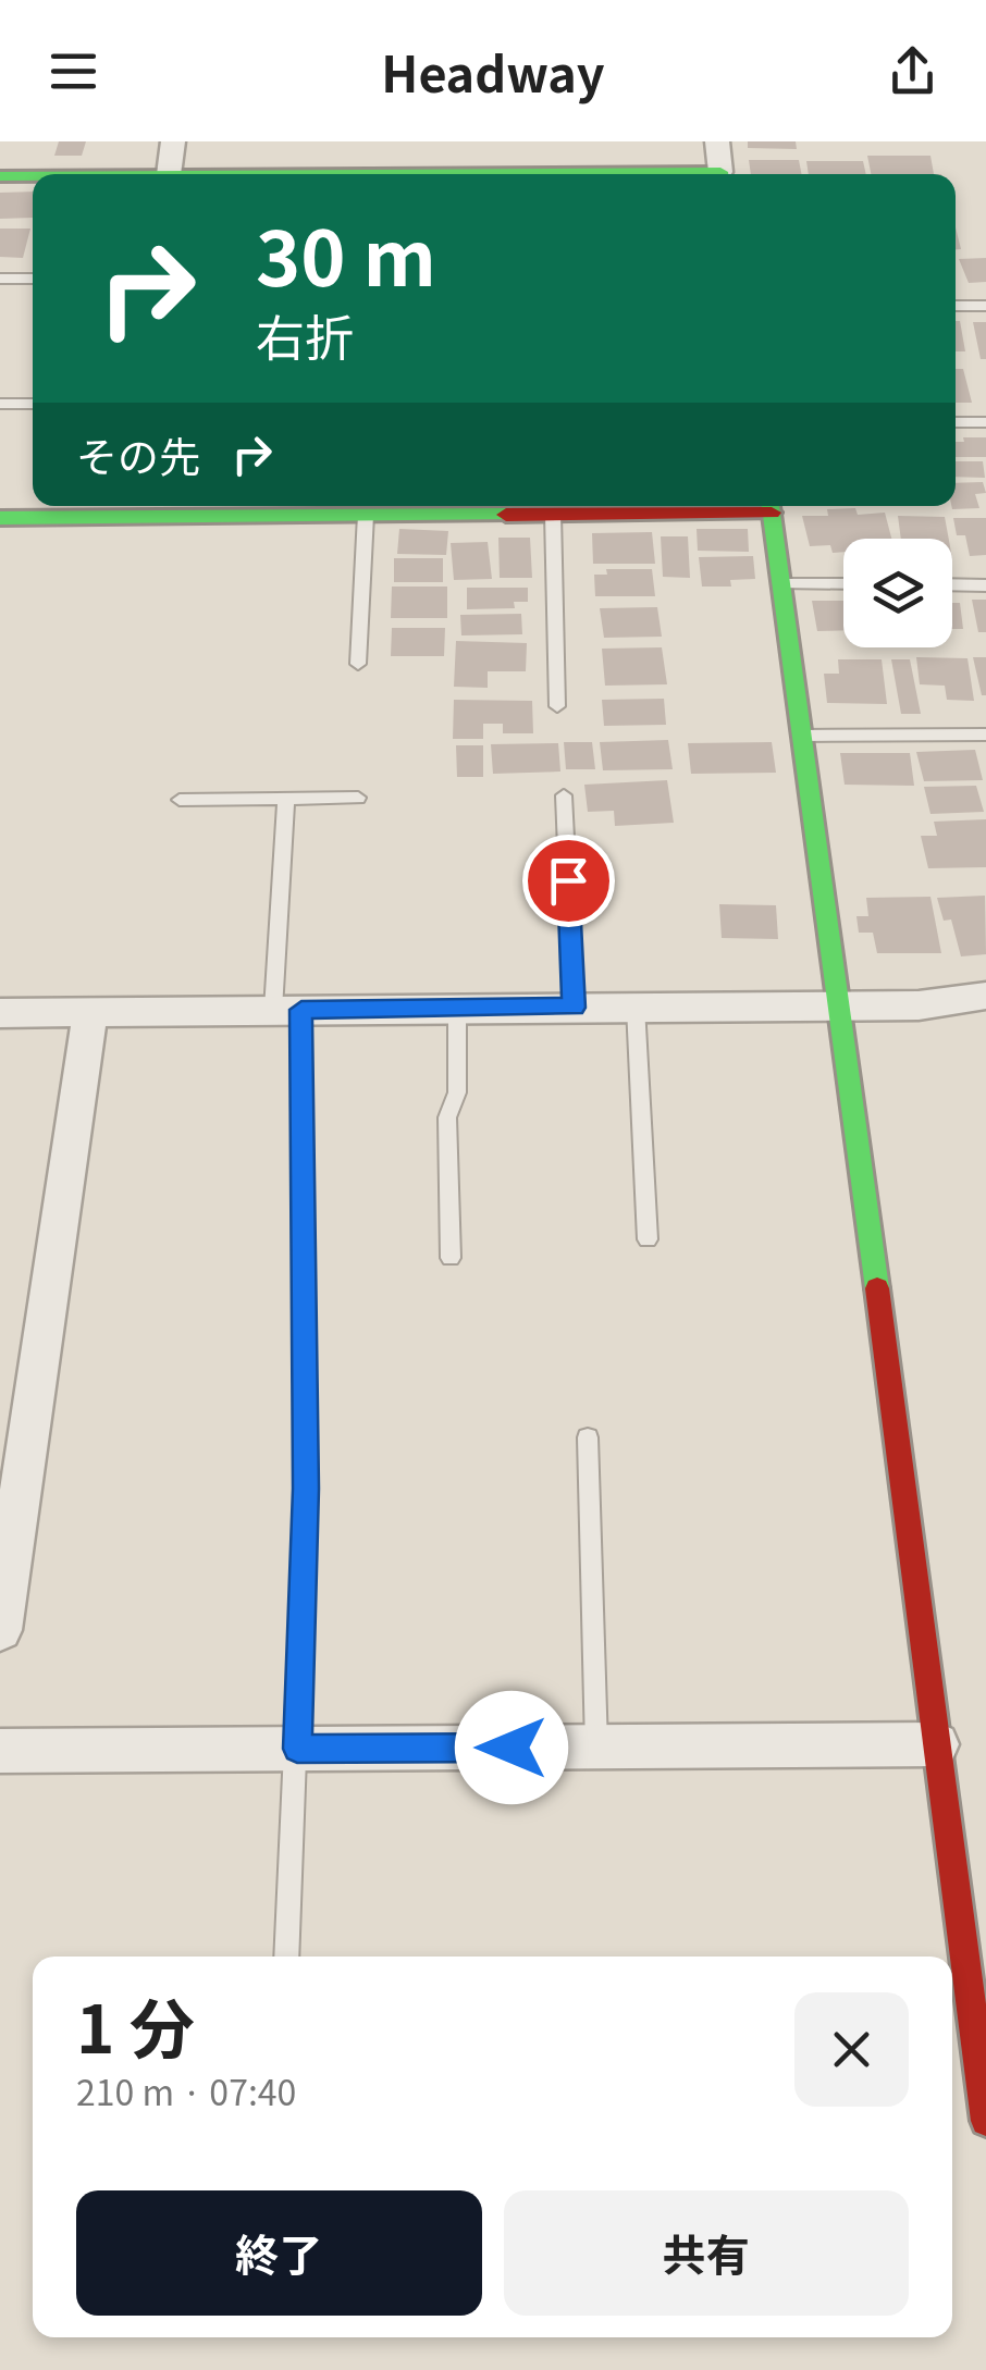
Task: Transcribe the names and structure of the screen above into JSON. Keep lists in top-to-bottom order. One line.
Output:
{"page":{"header":"Headway","turn":["30 m","右折"],"then":"その先","heading":["1 分","210 m · 07:40"],"buttons":["終了","共有"]}}
